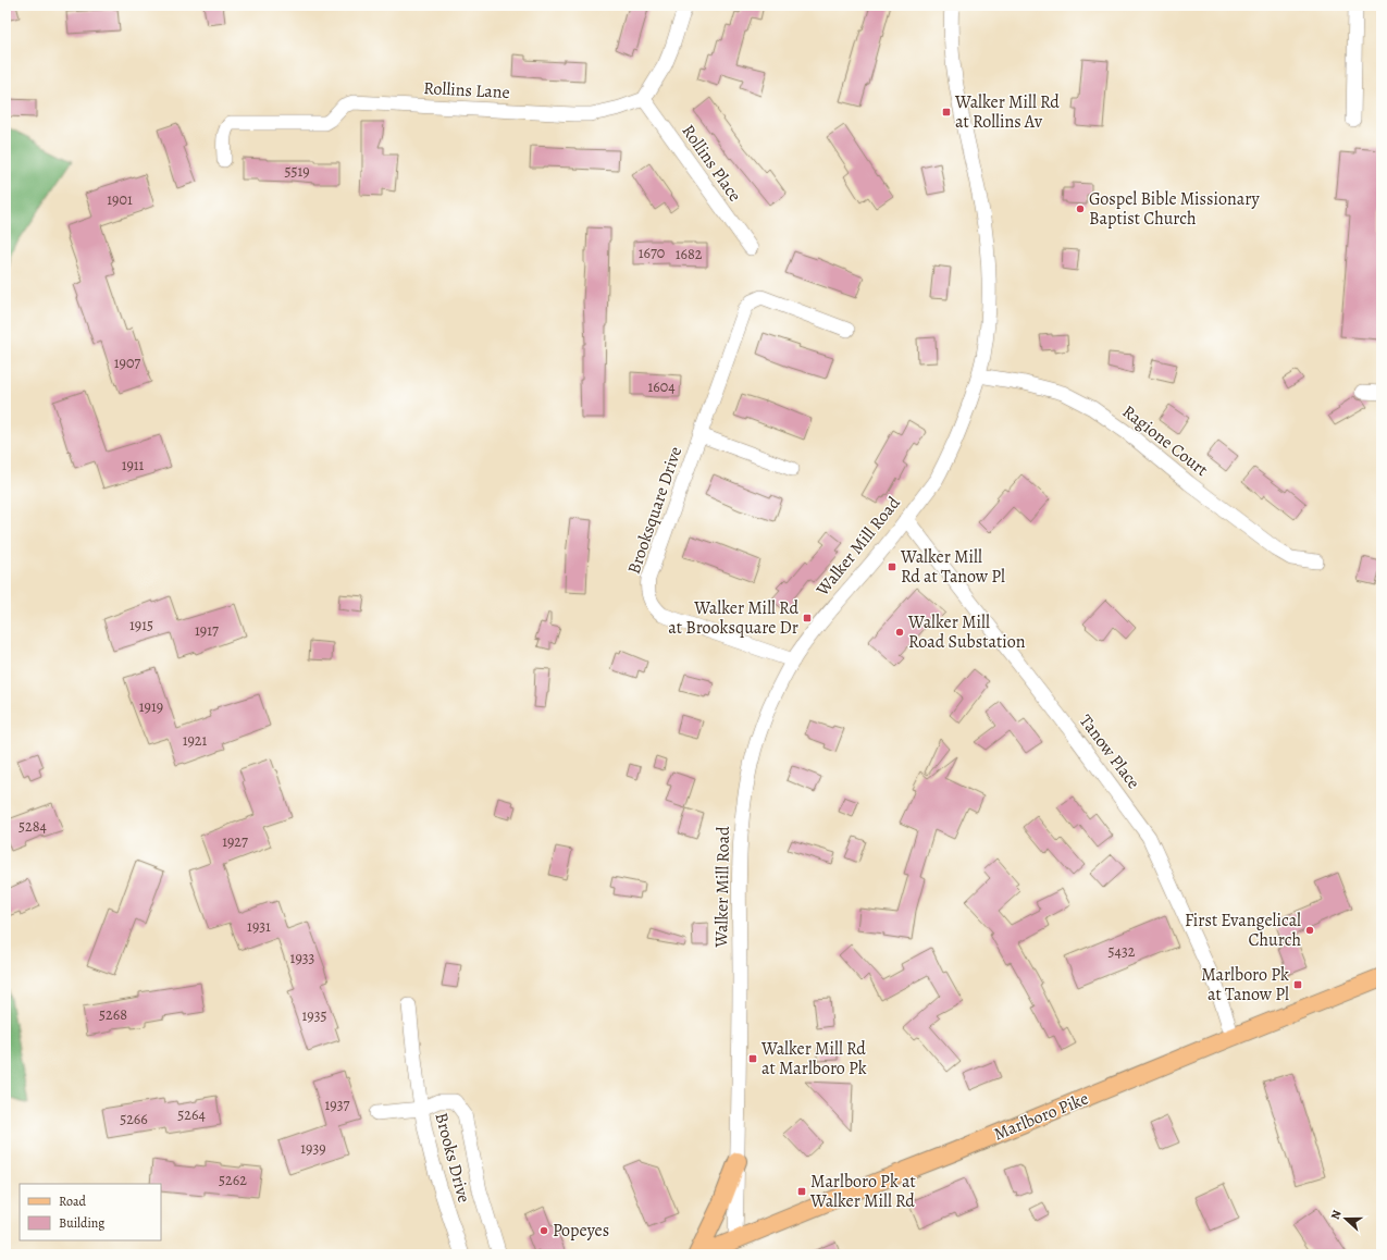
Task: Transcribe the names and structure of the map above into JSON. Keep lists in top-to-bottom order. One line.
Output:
{"streets":{"main road":["Marlboro Pike"],"street":["Rollins Lane","Rollins Place","Ragione Court","Brooksquare Drive","Walker Mill Road","Tanow Place","Brooks Drive"]},"crossings":[["Rollins Lane","Rollins Place"],["Ragione Court","Walker Mill Road"],["Brooksquare Drive","Walker Mill Road"],["Walker Mill Road","Tanow Place"],["Walker Mill Road","Marlboro Pike"],["Tanow Place","Marlboro Pike"]],"places":{"transit":["Walker Mill Rd at Rollins Av","Walker Mill Rd at Tanow Pl","Walker Mill Rd at Brooksquare Dr","Marlboro Pk at Tanow Pl","Walker Mill Rd at Marlboro Pk","Marlboro Pk at Walker Mill Rd"],"other":["Gospel Bible Missionary Baptist Church","Walker Mill Road Substation","First Evangelical Church","Popeyes"]},"house_numbers":["5519","1901","1670","1682","1907","1604","1911","1915","1917","1919","1921","5284","1927","1931","5432","1933","5268","1935","1937","5264","5266","1939","5262"],"legend":["Road","Building"],"north":"left"}
